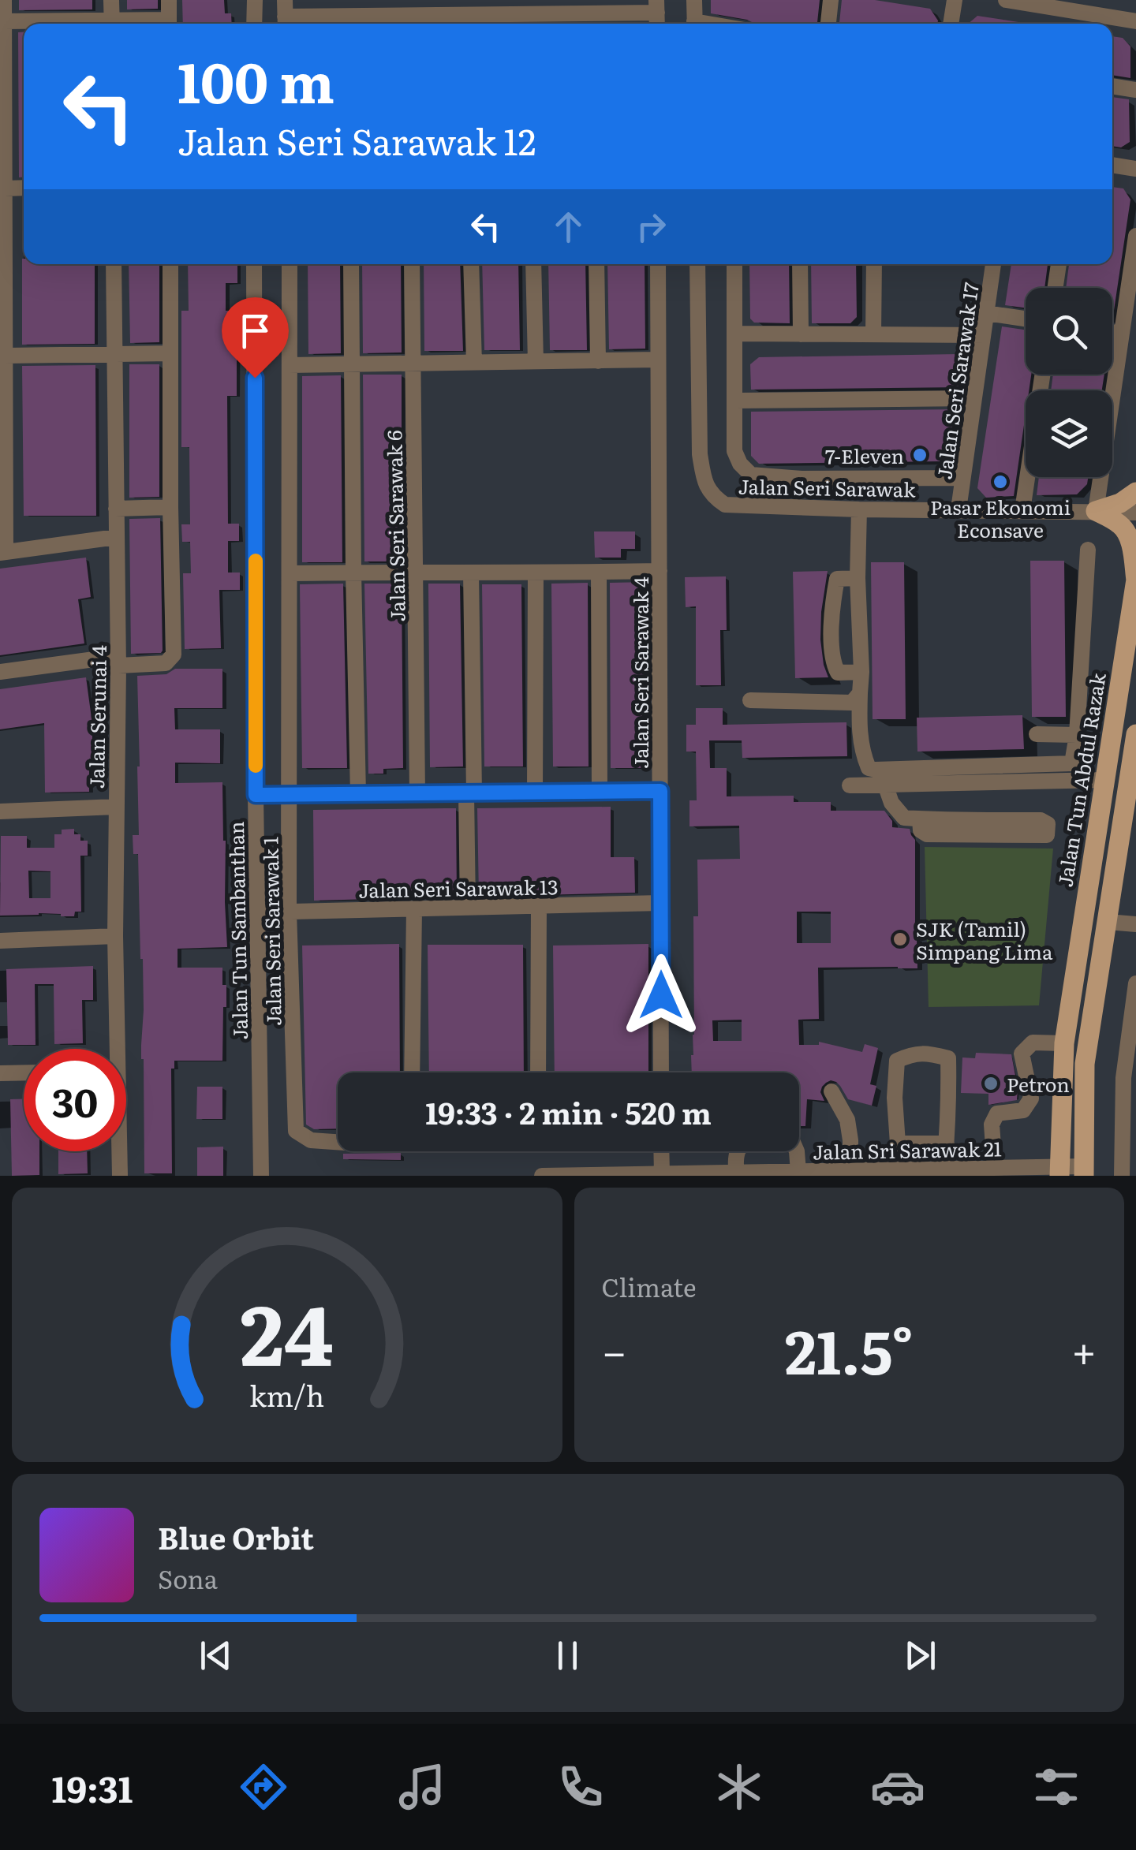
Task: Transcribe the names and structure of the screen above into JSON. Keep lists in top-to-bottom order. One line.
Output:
{"streets":{"main road":["Jalan Tun Abdul Razak"],"street":["Jalan Seri Sarawak 17","Jalan Seri Sarawak","Jalan Seri Sarawak 6","Jalan Seri Sarawak 4","Jalan Serunai 4","Jalan Seri Sarawak 13","Jalan Tun Sambanthan","Jalan Seri Sarawak 1","Jalan Sri Sarawak 21"]},"crossings":[["Jalan Seri Sarawak 17","Jalan Seri Sarawak"],["Jalan Seri Sarawak","Jalan Tun Abdul Razak"],["Jalan Seri Sarawak 4","Jalan Seri Sarawak 13"],["Jalan Tun Abdul Razak","Jalan Sri Sarawak 21"],["Jalan Seri Sarawak 13","Jalan Tun Sambanthan"],["Jalan Seri Sarawak 13","Jalan Seri Sarawak 1"]],"places":["7-Eleven","Pasar Ekonomi Econsave","SJK (Tamil) Simpang Lima","Petron"],"page":{"turn":["100 m","Jalan Seri Sarawak 12"],"limit":"30","trip":"19:33 · 2 min · 520 m","tile":"Climate","heat":["−","21.5°","+"],"song":["Blue Orbit","Sona"],"tabs":"19:31","gauge":["24","km/h"]}}
